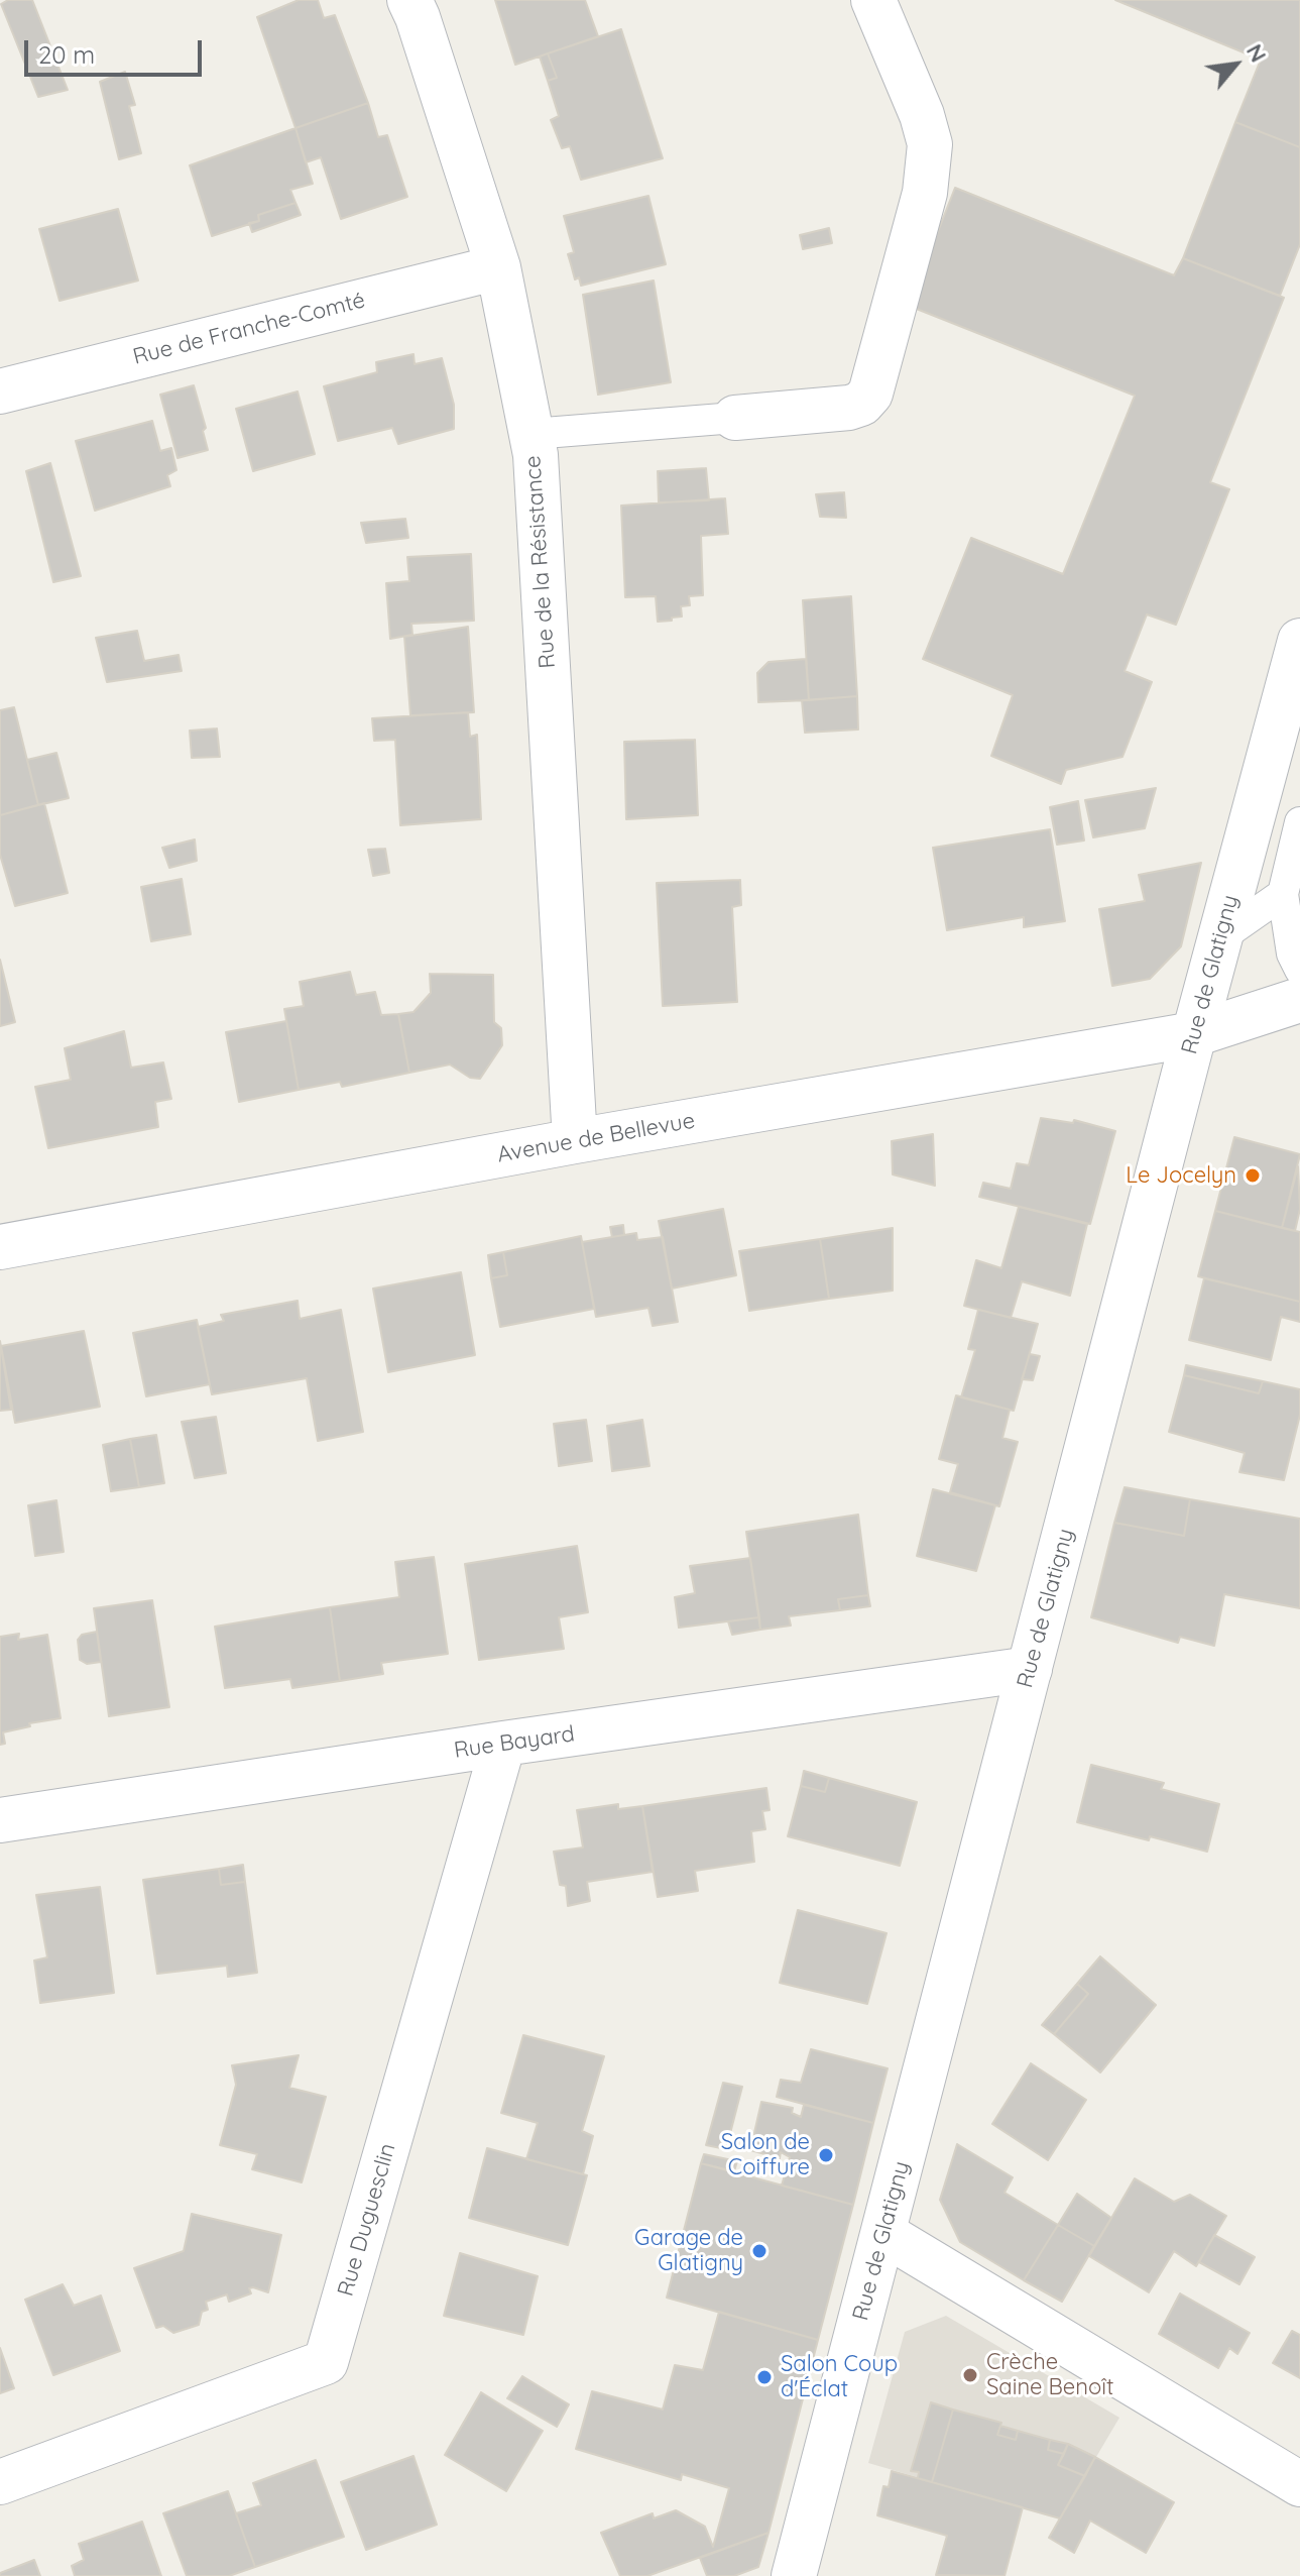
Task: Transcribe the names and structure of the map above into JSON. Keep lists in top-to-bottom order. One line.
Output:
{"streets":{"street":["Rue de Franche-Comté","Rue de la Résistance","Rue de Glatigny","Avenue de Bellevue","Rue Bayard","Rue Duguesclin"]},"crossings":[["Rue de Franche-Comté","Rue de la Résistance"],["Rue de la Résistance","Avenue de Bellevue"],["Rue de Glatigny","Avenue de Bellevue"],["Rue de Glatigny","Rue Bayard"],["Rue Bayard","Rue Duguesclin"]],"places":["Le Jocelyn","Salon de Coiffure","Garage de Glatigny","Crèche Saine Benoît","Salon Coup d'Éclat"],"scale_bar":"20 m","north":"top right"}
